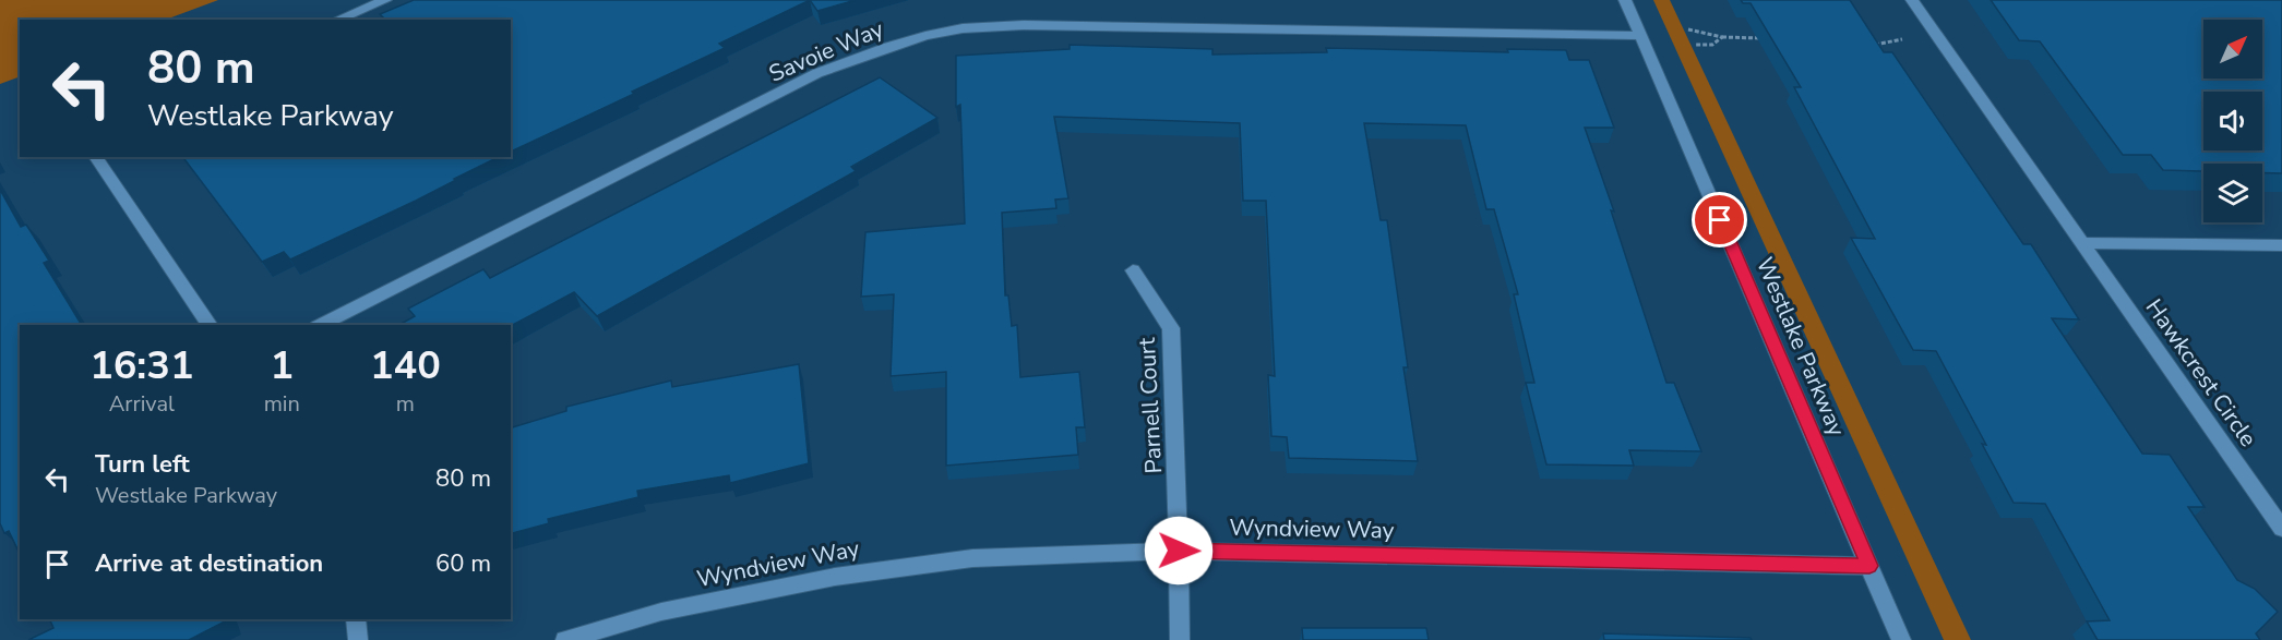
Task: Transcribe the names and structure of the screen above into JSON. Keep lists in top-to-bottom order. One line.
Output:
{"streets":{"street":["Savoie Way","Westlake Parkway","Hawkcrest Circle","Parnell Court","Wyndview Way"]},"crossings":[["Savoie Way","Westlake Parkway"],["Westlake Parkway","Wyndview Way"],["Parnell Court","Wyndview Way"]],"north":"top right","page":{"turn":["80 m","Westlake Parkway"],"eta":["16:31","Arrival","1","min","140","m"],"list":[{"name":"Turn left","note":"Westlake Parkway","value":"80 m"},{"name":"Arrive at destination","value":"60 m"}]}}
